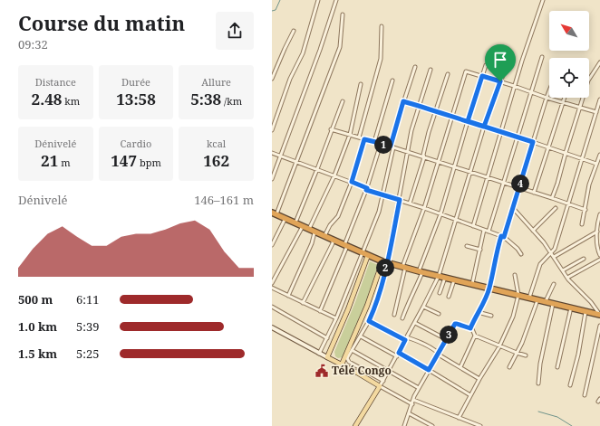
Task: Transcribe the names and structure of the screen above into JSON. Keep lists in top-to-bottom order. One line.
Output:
{"places":{"public building":["Télé Congo"]},"north":"top left","page":{"heading":["Course du matin","09:32"],"stats":[["Distance","2.48 km"],["Durée","13:58"],["Allure","5:38 /km"],["Dénivelé","21 m"],["Cardio","147 bpm"],["kcal","162"]],"pins":["1","4","2","3"],"chart":["Dénivelé","146–161 m"],"list":[{"name":"500 m","note":"6:11"},{"name":"1.0 km","note":"5:39"},{"name":"1.5 km","note":"5:25"}]}}
